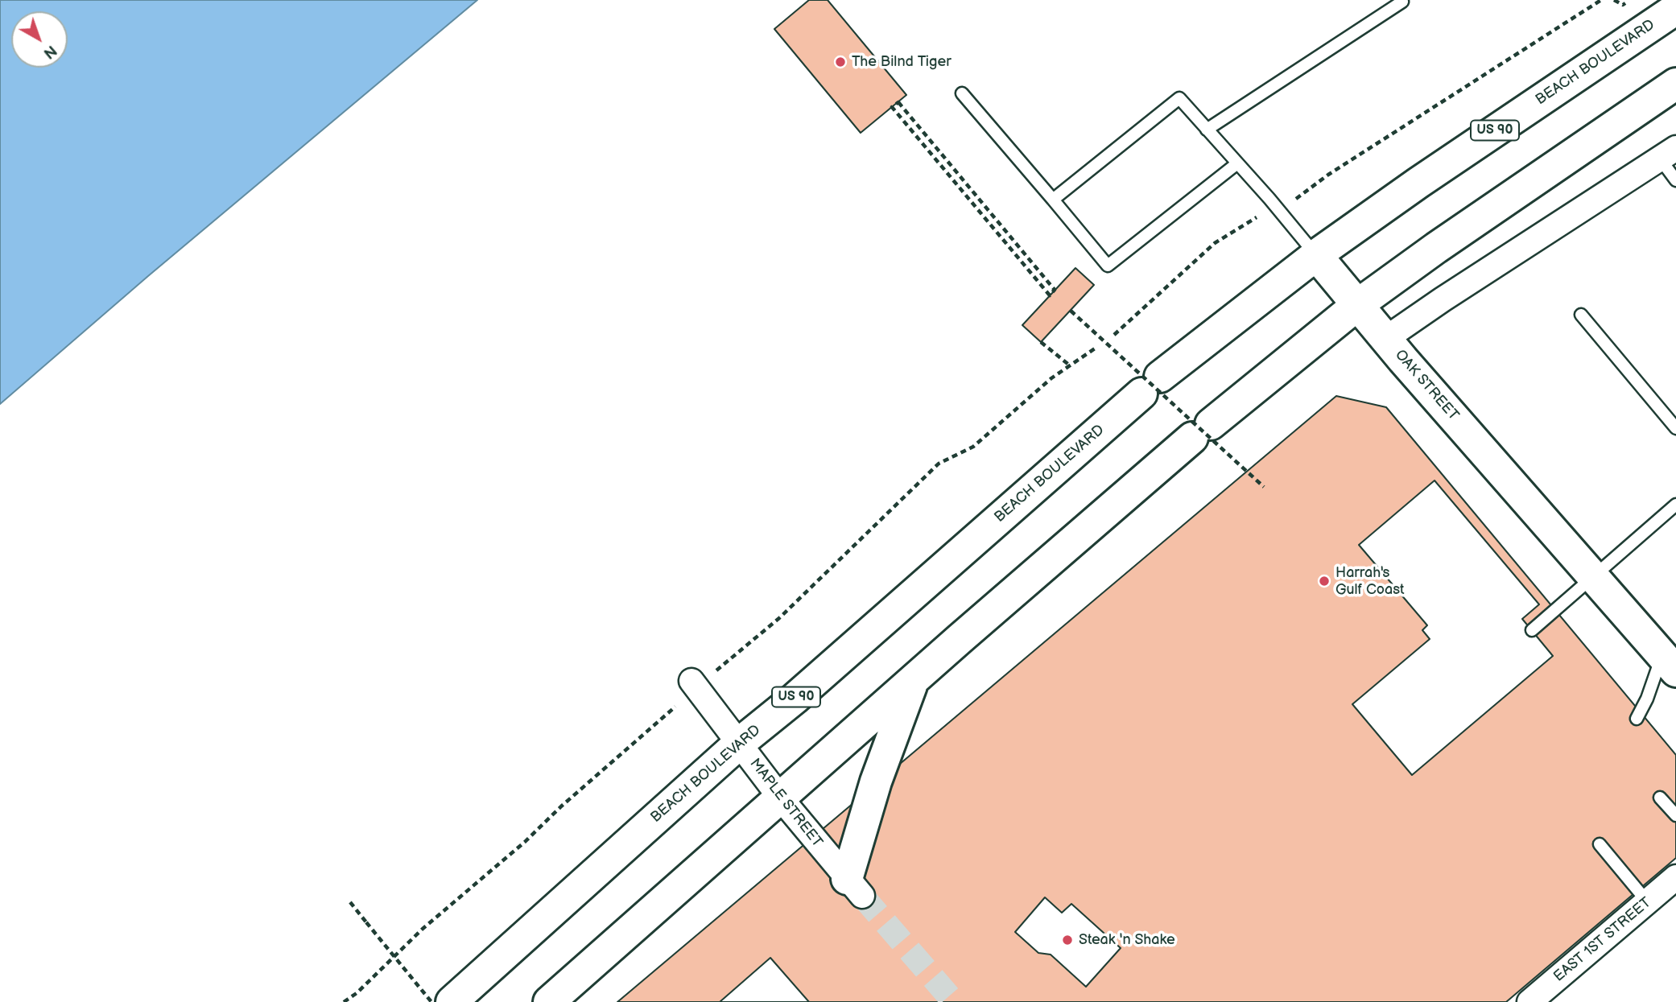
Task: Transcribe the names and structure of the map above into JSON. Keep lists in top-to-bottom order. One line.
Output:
{"streets":{"main road":["BEACH BOULEVARD","US 90","OAK STREET"],"street":["MAPLE STREET","EAST 1ST STREET"]},"crossings":[["BEACH BOULEVARD","OAK STREET"],["BEACH BOULEVARD","MAPLE STREET"]],"places":["The Bilnd Tiger","Harrah's Gulf Coast","Steak 'n Shake"],"north":"bottom right"}
